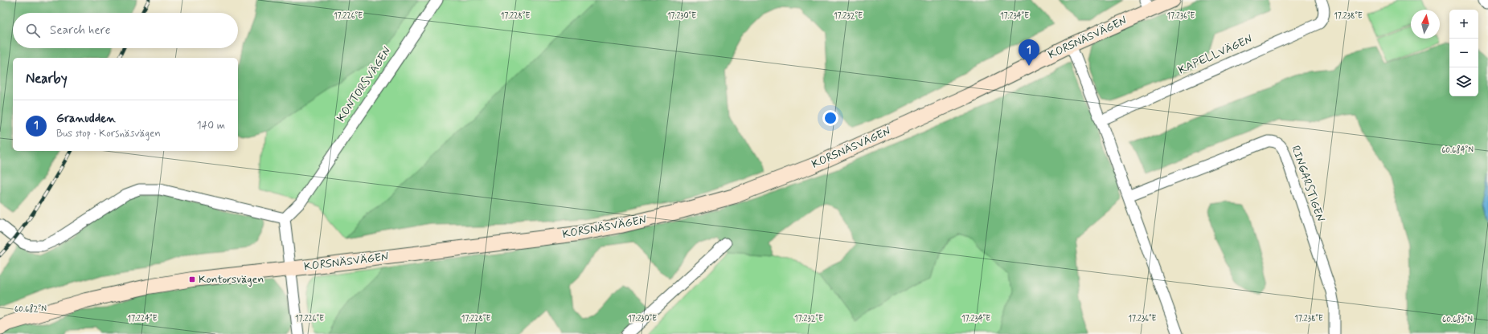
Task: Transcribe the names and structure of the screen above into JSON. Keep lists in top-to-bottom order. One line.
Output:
{"streets":{"street":["KORSNÄSVÄGEN","KAPELLVÄGEN","KONTORSVÄGEN","RINGARSTIGEN"]},"places":{"transit":["Kontorsvägen"]},"north":"top","page":{"map_buttons":["+","−"],"search":"Search here","pins":"1","heading":"Nearby","list":[{"mark":"1","name":"Granudden","note":"Bus stop · Korsnäsvägen","value":"140 m"}]},"coordinates":["17.226°E","17.228°E","17.230°E","17.232°E","17.234°E","17.236°E","17.238°E","60.684°N","60.682°N","17.224°E","60.683°N"]}
